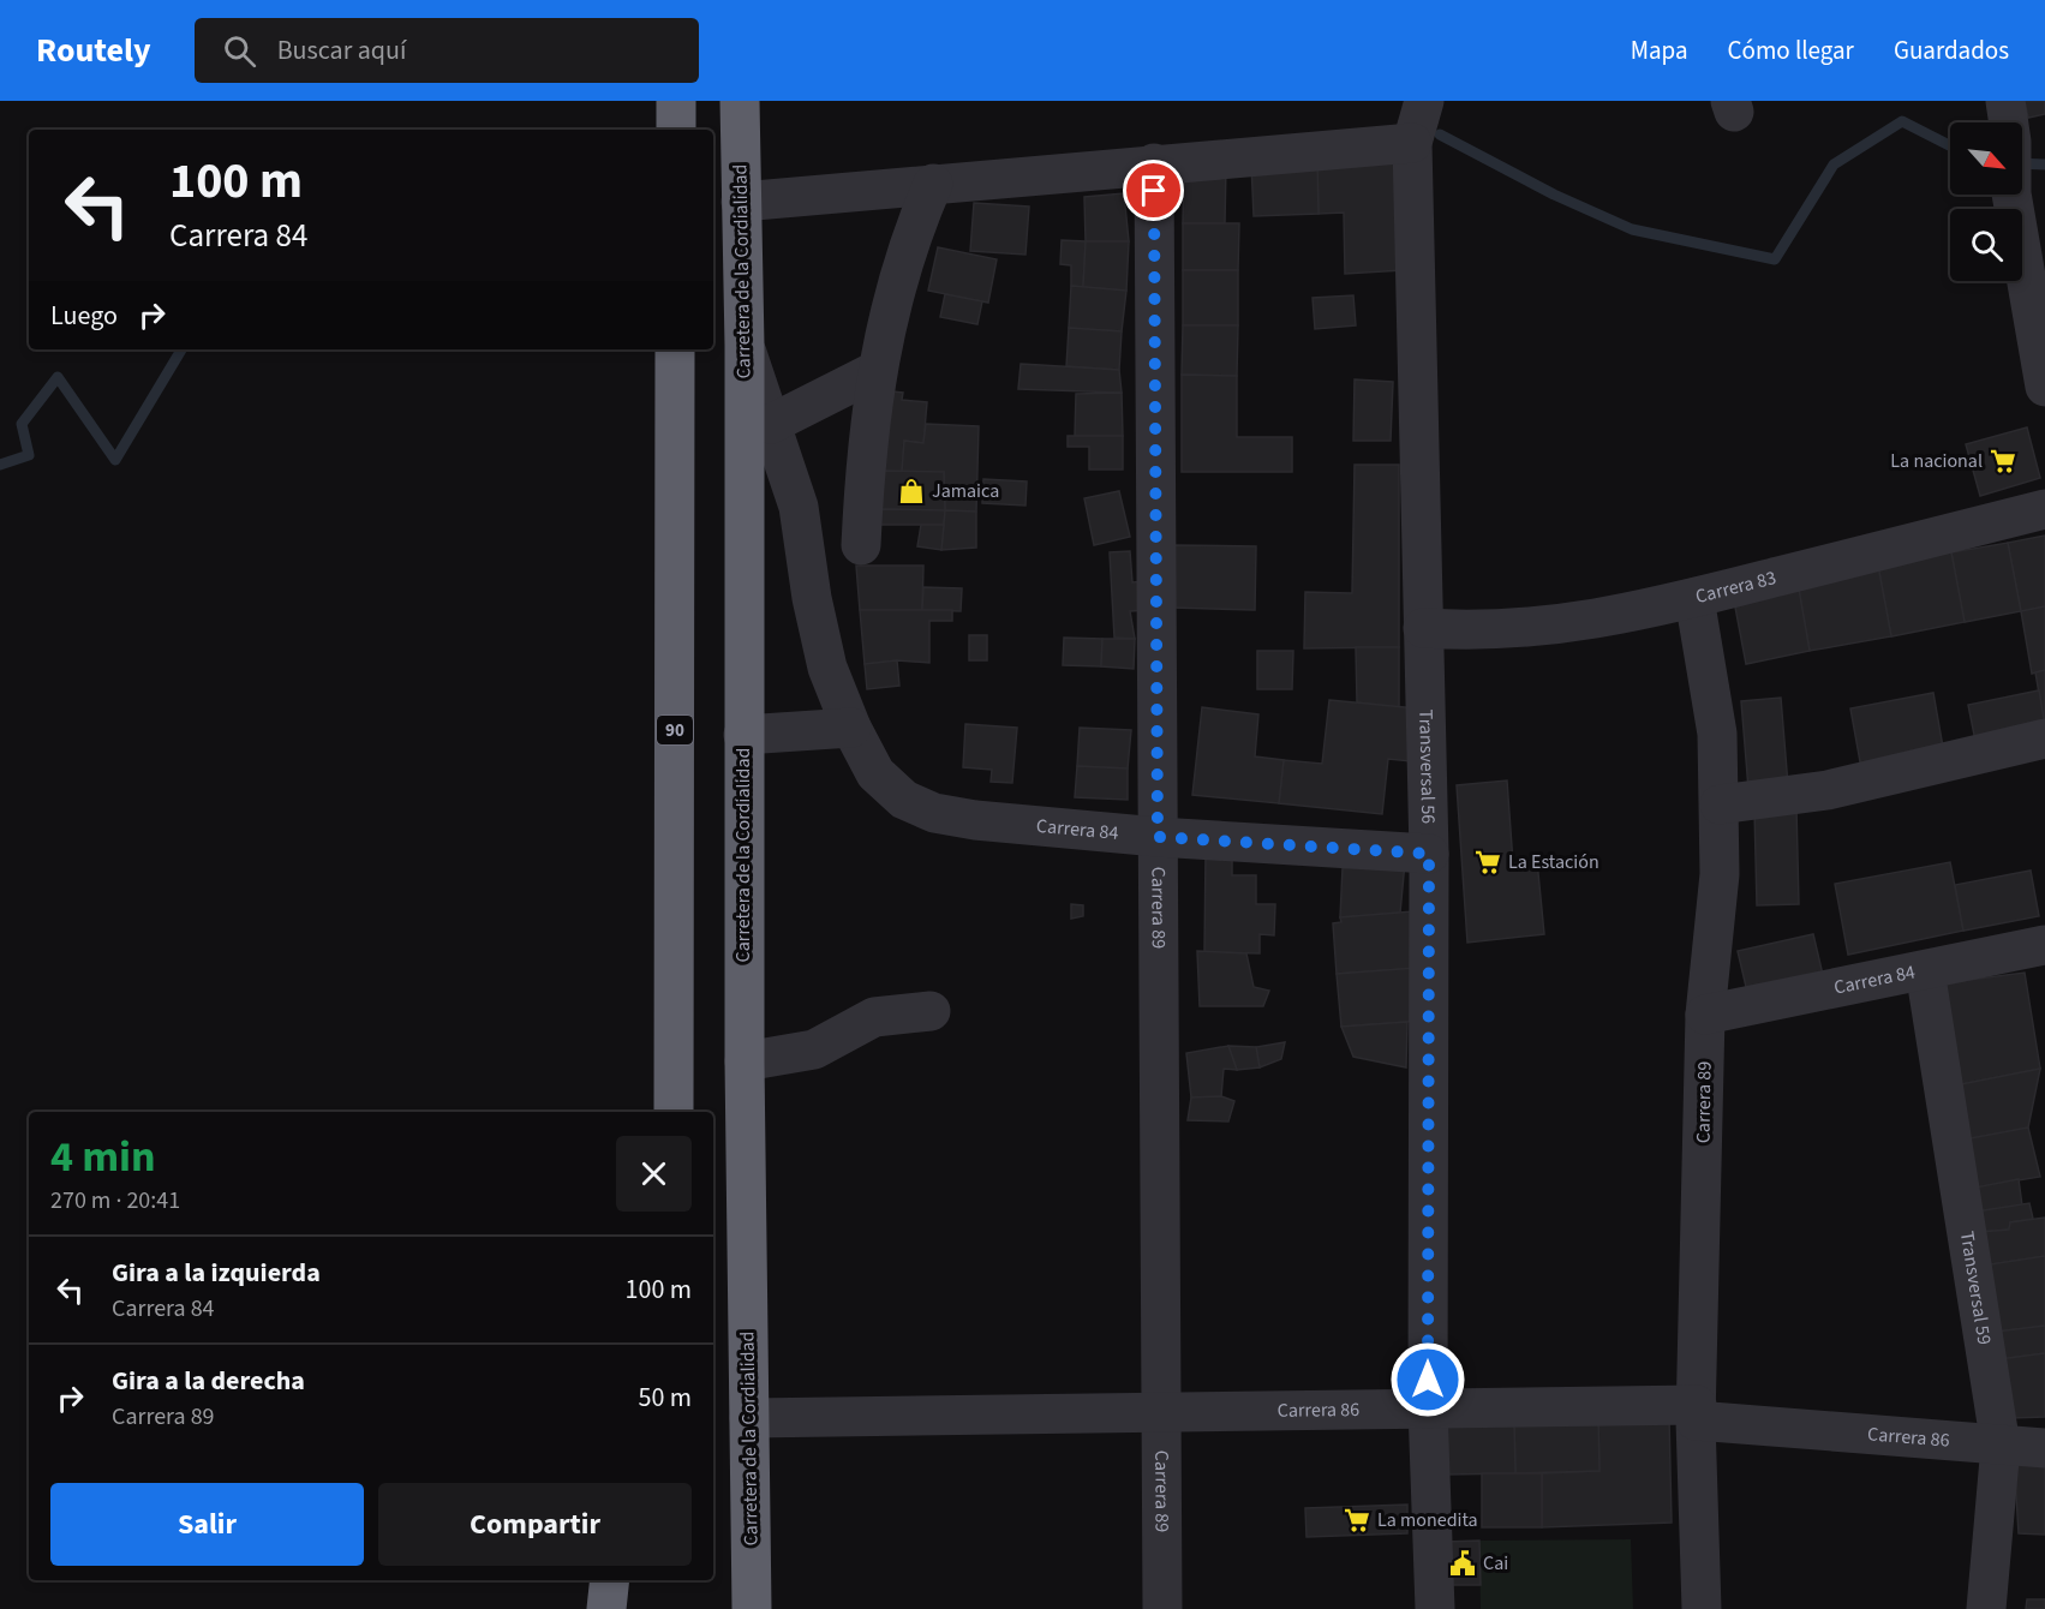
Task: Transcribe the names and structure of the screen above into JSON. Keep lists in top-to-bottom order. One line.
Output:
{"streets":{"highway":["Carretera de la Cordialidad","90"],"street":["Carrera 83","Transversal 56","Carrera 84","Carrera 89","Transversal 59","Carrera 86"]},"crossings":[["Carretera de la Cordialidad","Carrera 84"],["Carretera de la Cordialidad","Carrera 86"],["Carrera 83","Transversal 56"],["Carrera 83","Carrera 89"],["Transversal 56","Carrera 84"],["Transversal 56","Carrera 86"],["Carrera 84","Carrera 89"],["Carrera 84","Transversal 59"],["Carrera 89","Carrera 86"],["Transversal 59","Carrera 86"]],"places":{"supermarket":["La nacional","La Estación","La monedita"],"shop":["Jamaica"],"public building":["Cai"]},"north":"bottom right","page":{"header":"Routely","search":"Buscar aquí","nav":["Mapa","Cómo llegar","Guardados"],"turn":["100 m","Carrera 84"],"then":"Luego","heading":["4 min","270 m · 20:41"],"list":[{"name":"Gira a la izquierda","note":"Carrera 84","value":"100 m"},{"name":"Gira a la derecha","note":"Carrera 89","value":"50 m"}],"buttons":["Salir","Compartir"]}}
